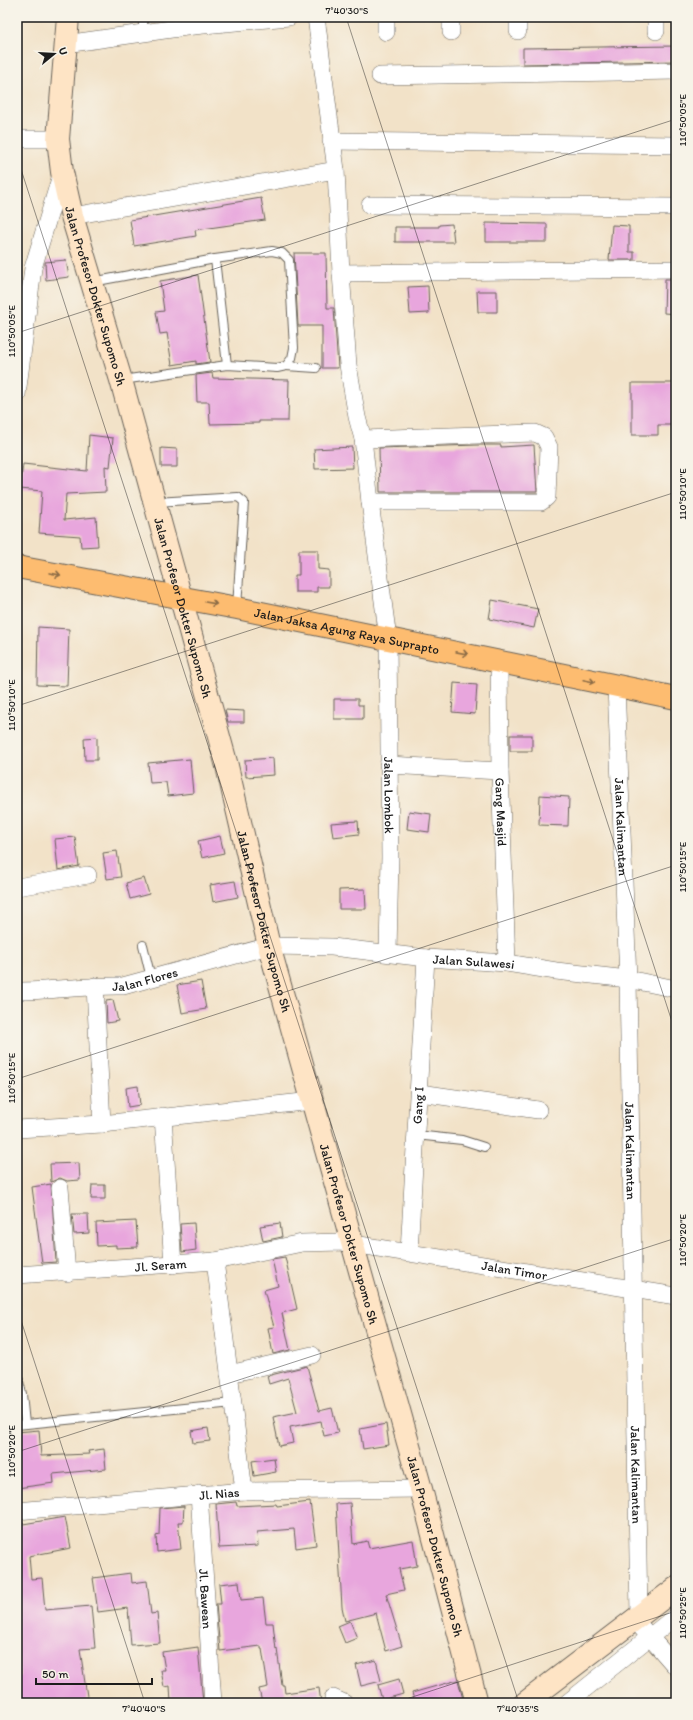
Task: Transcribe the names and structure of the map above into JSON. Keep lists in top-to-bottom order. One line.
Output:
{"streets":{"main road":["Jalan Jaksa Agung Raya Suprapto"],"street":["Jalan Profesor Dokter Supomo Sh","Jalan Lombok","Gang Masjid","Jalan Kalimantan","Jalan Sulawesi","Jalan Flores","Gang I","Jl. Seram","Jalan Timor","Jl. Nias","Jl. Bawean"]},"crossings":[["Jalan Profesor Dokter Supomo Sh","Jalan Jaksa Agung Raya Suprapto"],["Jalan Profesor Dokter Supomo Sh","Jalan Sulawesi"],["Jalan Profesor Dokter Supomo Sh","Jalan Flores"],["Jalan Profesor Dokter Supomo Sh","Jl. Seram"],["Jalan Profesor Dokter Supomo Sh","Jalan Timor"],["Jalan Profesor Dokter Supomo Sh","Jl. Nias"],["Jalan Jaksa Agung Raya Suprapto","Jalan Lombok"],["Jalan Jaksa Agung Raya Suprapto","Gang Masjid"],["Jalan Jaksa Agung Raya Suprapto","Jalan Kalimantan"],["Jalan Lombok","Jalan Sulawesi"],["Gang Masjid","Jalan Sulawesi"],["Jalan Kalimantan","Jalan Sulawesi"],["Jalan Kalimantan","Jalan Timor"],["Jalan Sulawesi","Jalan Flores"],["Jalan Sulawesi","Gang I"],["Gang I","Jalan Timor"],["Jl. Seram","Jalan Timor"],["Jl. Nias","Jl. Bawean"]],"one_way":["Jalan Jaksa Agung Raya Suprapto"],"scale_bar":"50 m","north":"right","coordinates":["7°40'30\"S","110°50'05\"E","110°50'10\"E","110°50'15\"E","110°50'20\"E","110°50'25\"E","7°40'40\"S","7°40'35\"S"]}
